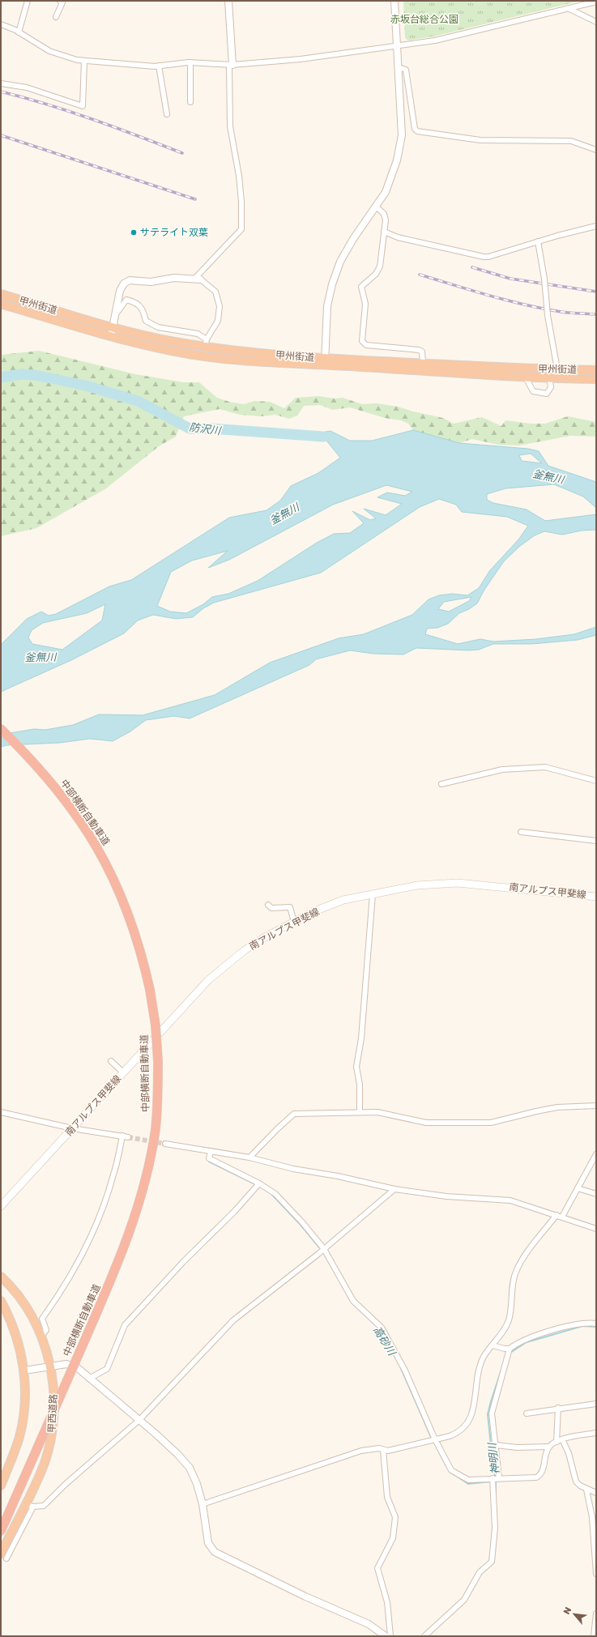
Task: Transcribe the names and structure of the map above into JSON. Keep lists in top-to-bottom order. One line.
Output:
{"streets":{"highway":["甲州街道","中部横断自動車道","甲西道路"],"main road":["南アルプス甲斐線"]},"water":["防沢川","釜無川","高砂川","神明川"],"parks":["赤坂台総合公園"],"places":["サテライト双葉"],"north":"top left"}
